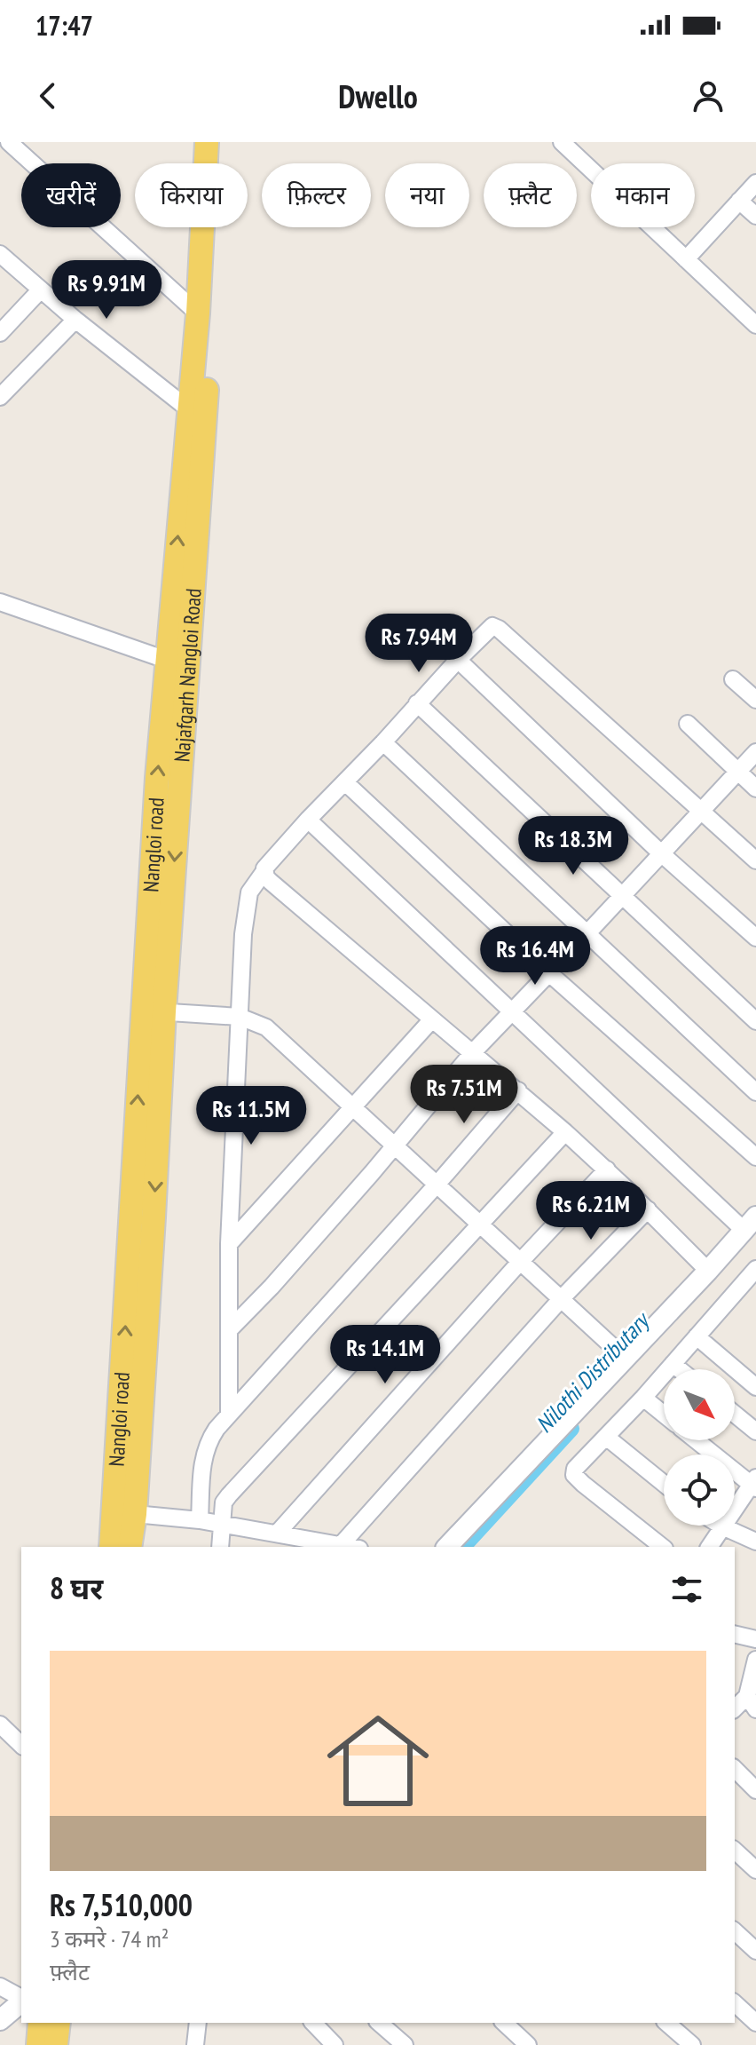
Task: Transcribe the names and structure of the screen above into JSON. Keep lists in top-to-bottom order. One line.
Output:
{"streets":{"main road":["Najafgarh Nangloi Road","Nangloi road"]},"crossings":[["Najafgarh Nangloi Road","Nangloi road"]],"one_way":["Najafgarh Nangloi Road","Nangloi road"],"water":["Nilothi Distributary"],"north":"bottom right","page":{"status":"17:47","header":"Dwello","chip":["खरीदें","किराया","फ़िल्टर","नया","फ़्लैट","मकान"],"price":["Rs 9.91M","Rs 7.94M","Rs 18.3M","Rs 16.4M","Rs 7.51M","Rs 11.5M","Rs 6.21M","Rs 14.1M"],"heading":"8 घर","list":[{"name":"Rs 7,510,000","note":"3 कमरे · 74 m² · फ़्लैट"}]}}
